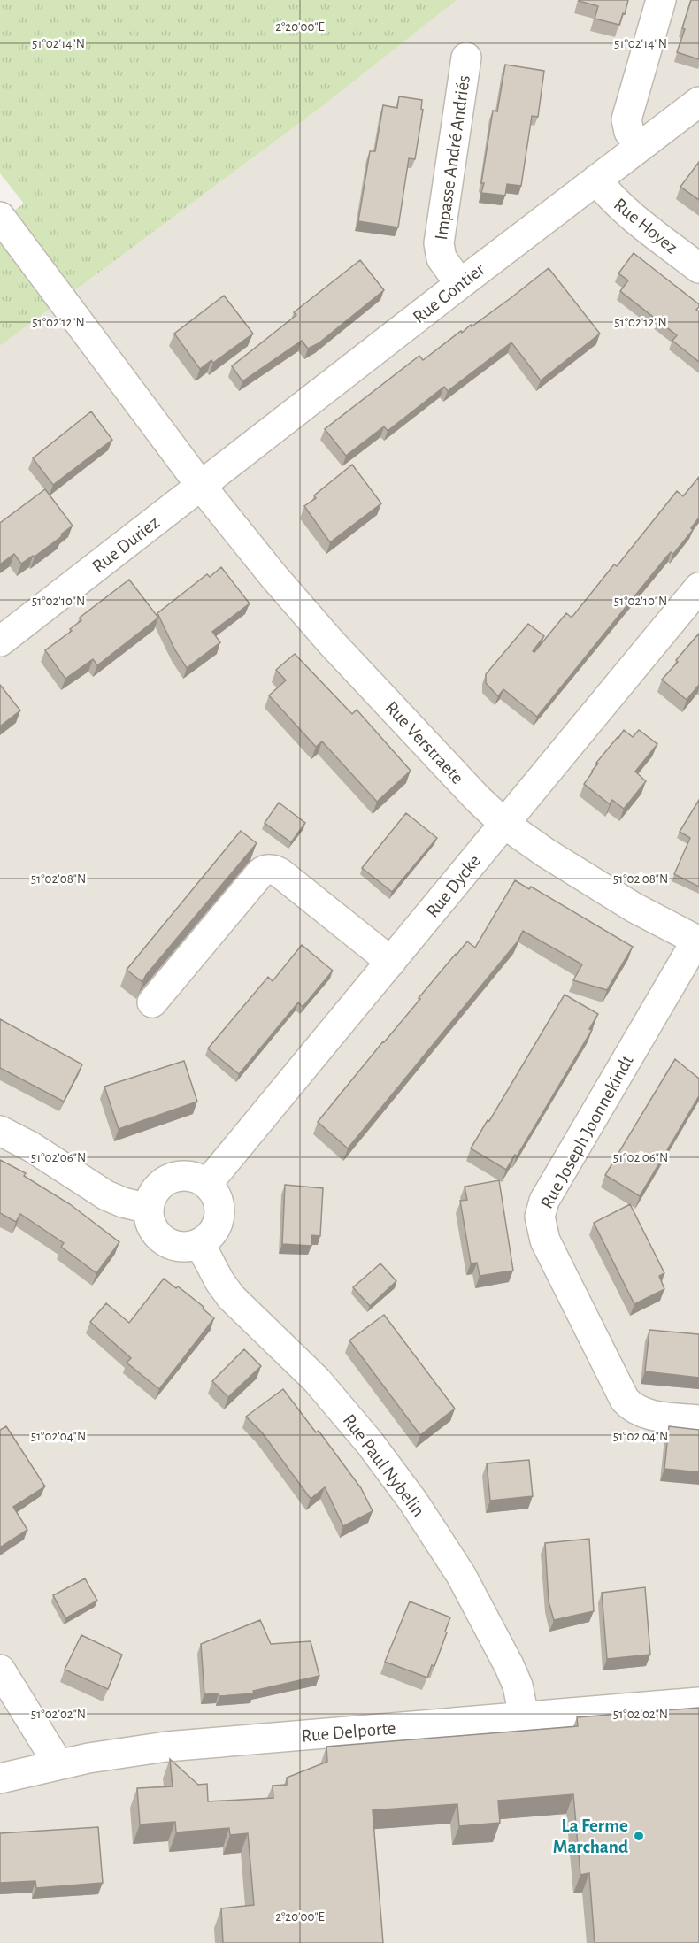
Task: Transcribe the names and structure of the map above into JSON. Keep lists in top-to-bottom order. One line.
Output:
{"streets":{"street":["Impasse André Andriés","Rue Hoyez","Rue Gontier","Rue Duriez","Rue Verstraete","Rue Dycke","Rue Joseph Joonnekindt","Rue Paul Nybelin","Rue Delporte"]},"crossings":[["Impasse André Andriés","Rue Gontier"],["Rue Hoyez","Rue Gontier"],["Rue Gontier","Rue Duriez"],["Rue Gontier","Rue Verstraete"],["Rue Duriez","Rue Verstraete"],["Rue Verstraete","Rue Dycke"],["Rue Verstraete","Rue Joseph Joonnekindt"],["Rue Dycke","Rue Paul Nybelin"],["Rue Paul Nybelin","Rue Delporte"]],"places":["La Ferme Marchand"],"coordinates":["2°20'00\"E","51°02'14\"N","51°02'12\"N","51°02'10\"N","51°02'08\"N","51°02'06\"N","51°02'04\"N","51°02'02\"N"]}
